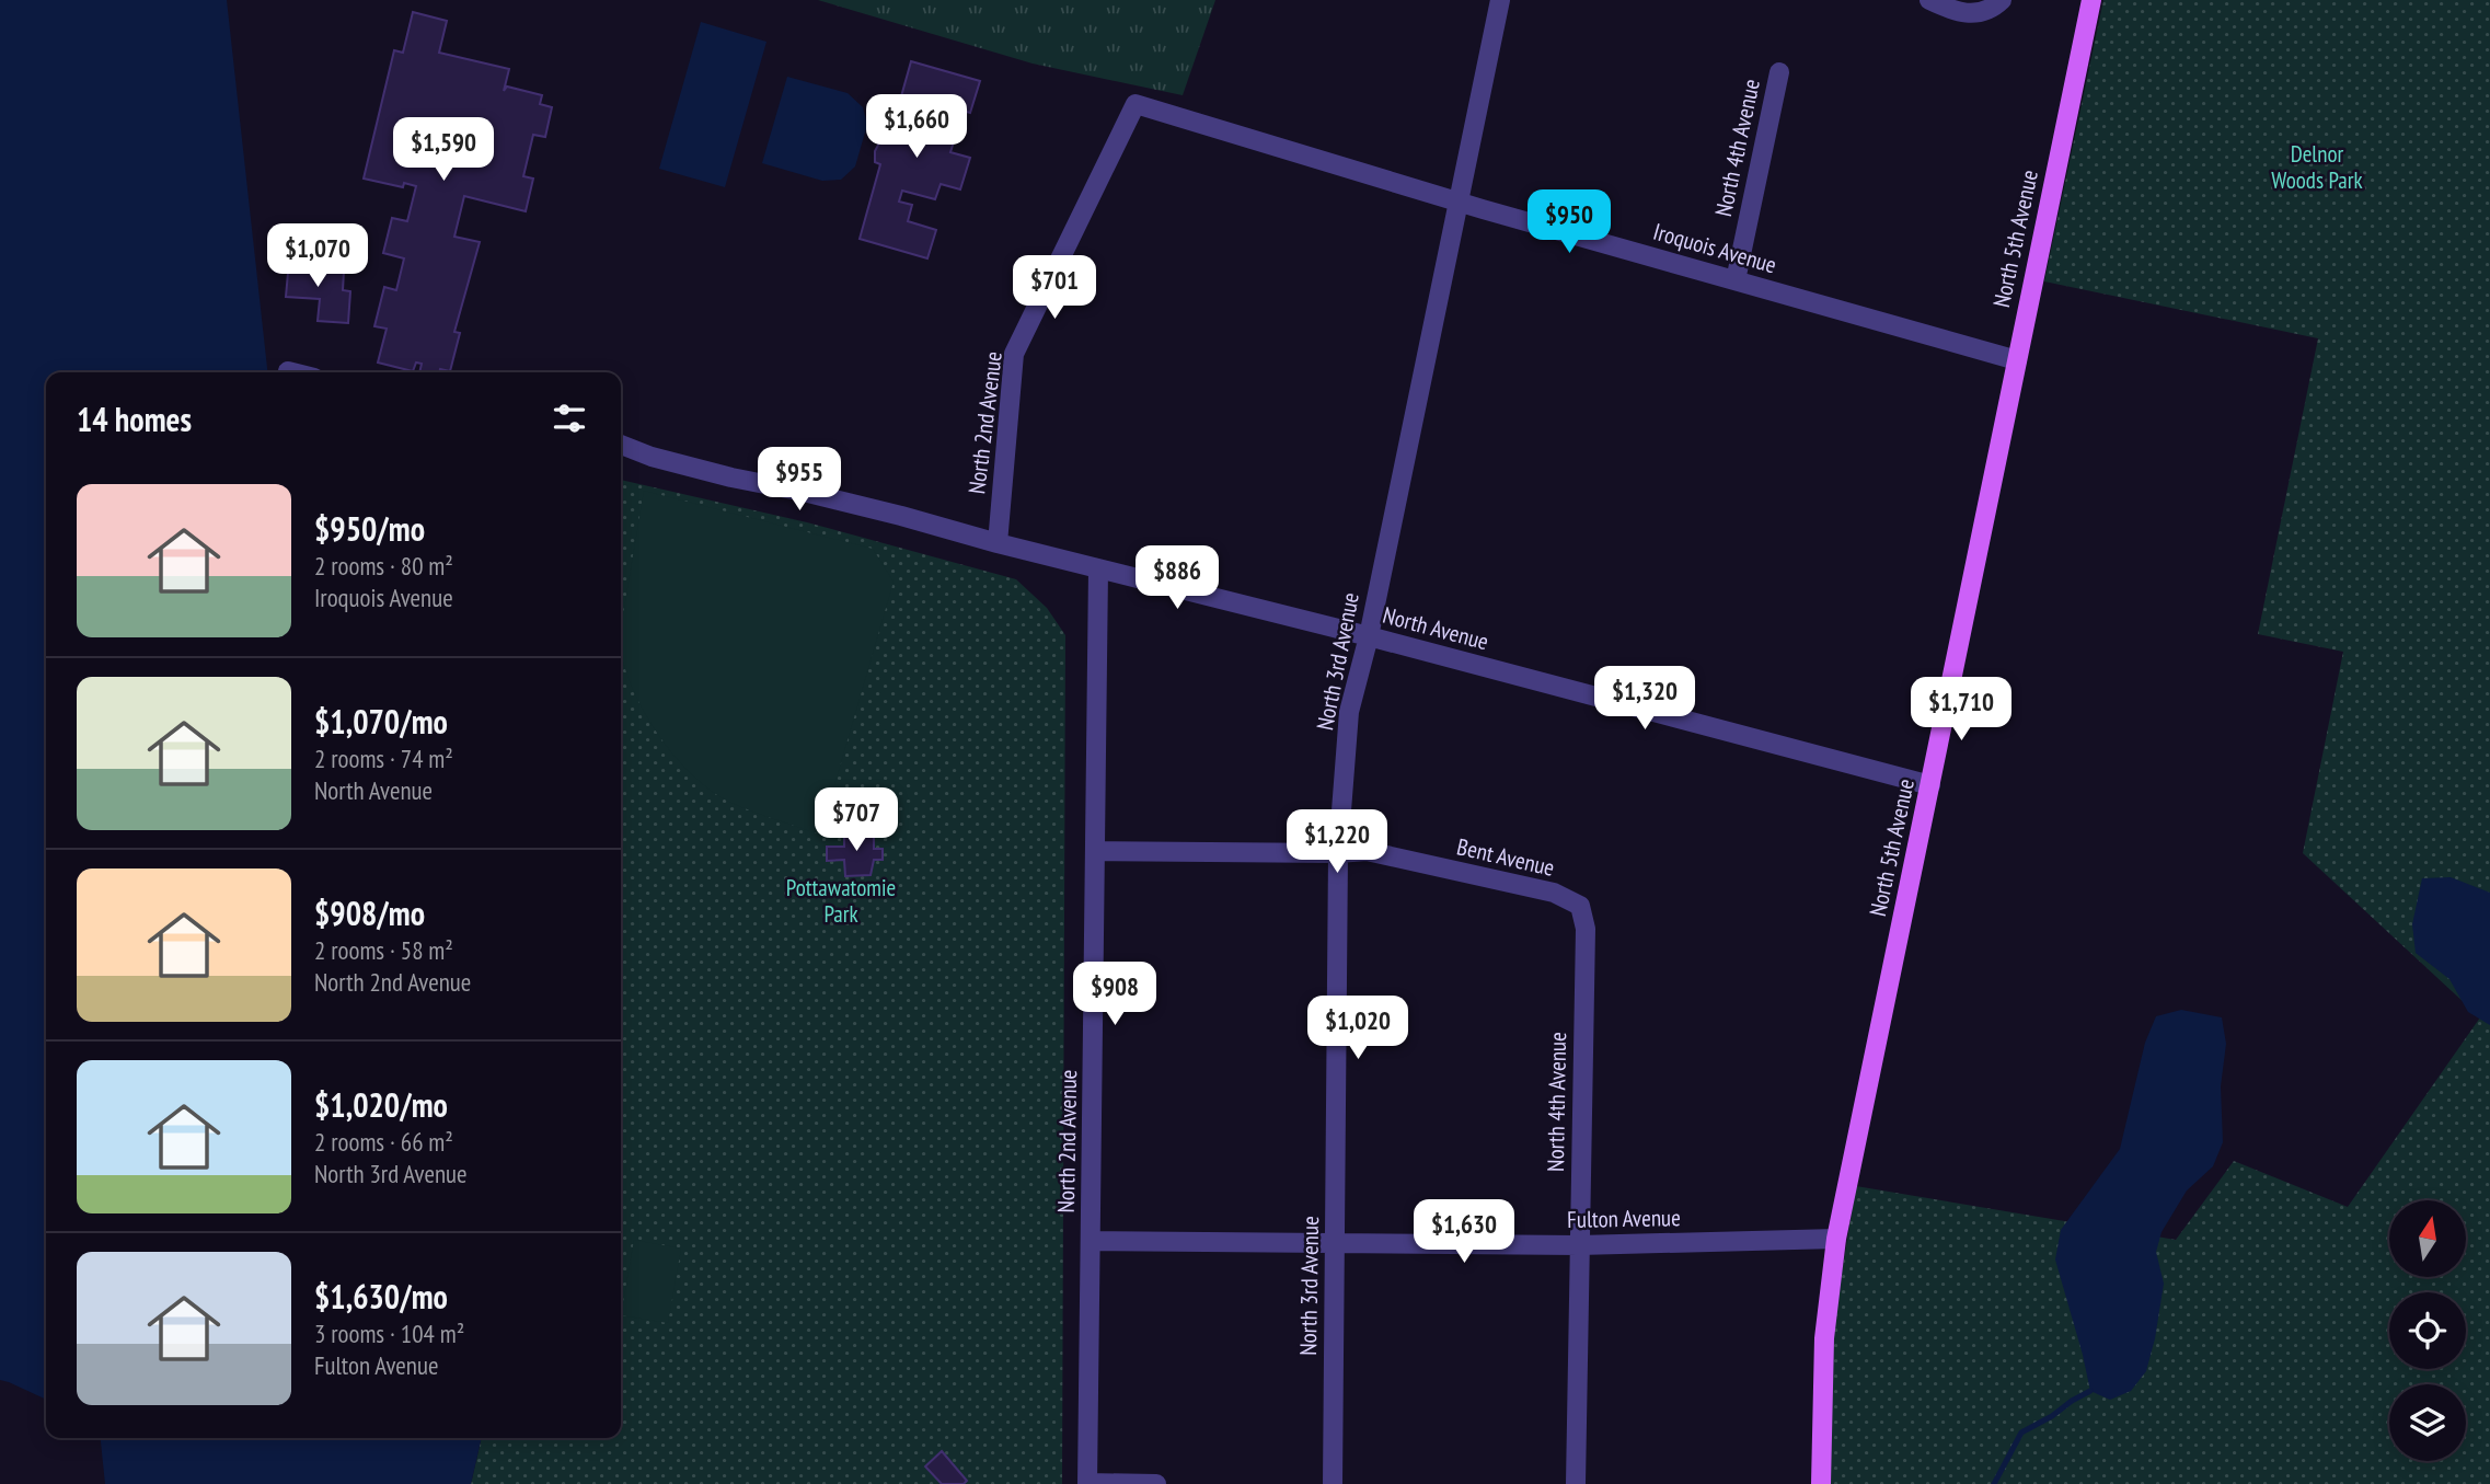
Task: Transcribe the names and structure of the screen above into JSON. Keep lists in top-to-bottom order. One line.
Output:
{"streets":{"main road":["North 5th Avenue"],"street":["North 4th Avenue","Iroquois Avenue","North 2nd Avenue","North Avenue","North 3rd Avenue","Bent Avenue","Fulton Avenue"]},"crossings":[["North 4th Avenue","Iroquois Avenue"],["North 4th Avenue","Bent Avenue"],["North 4th Avenue","Fulton Avenue"],["North 5th Avenue","Iroquois Avenue"],["North 5th Avenue","North Avenue"],["North 5th Avenue","Fulton Avenue"],["Iroquois Avenue","North 2nd Avenue"],["Iroquois Avenue","North 3rd Avenue"],["North 2nd Avenue","North Avenue"],["North 2nd Avenue","Bent Avenue"],["North 2nd Avenue","Fulton Avenue"],["North Avenue","North 3rd Avenue"],["North 3rd Avenue","Bent Avenue"],["North 3rd Avenue","Fulton Avenue"]],"parks":["Delnor Woods Park","Pottawatomie Park"],"north":"top","page":{"price":["$1,660","$1,590","$950","$1,070","$701","$955","$886","$1,320","$1,710","$707","$1,220","$908","$1,020","$1,630"],"heading":"14 homes","list":[{"name":"$950/mo","note":"2 rooms · 80 m² · Iroquois Avenue"},{"name":"$1,070/mo","note":"2 rooms · 74 m² · North Avenue"},{"name":"$908/mo","note":"2 rooms · 58 m² · North 2nd Avenue"},{"name":"$1,020/mo","note":"2 rooms · 66 m² · North 3rd Avenue"},{"name":"$1,630/mo","note":"3 rooms · 104 m² · Fulton Avenue"}]}}
